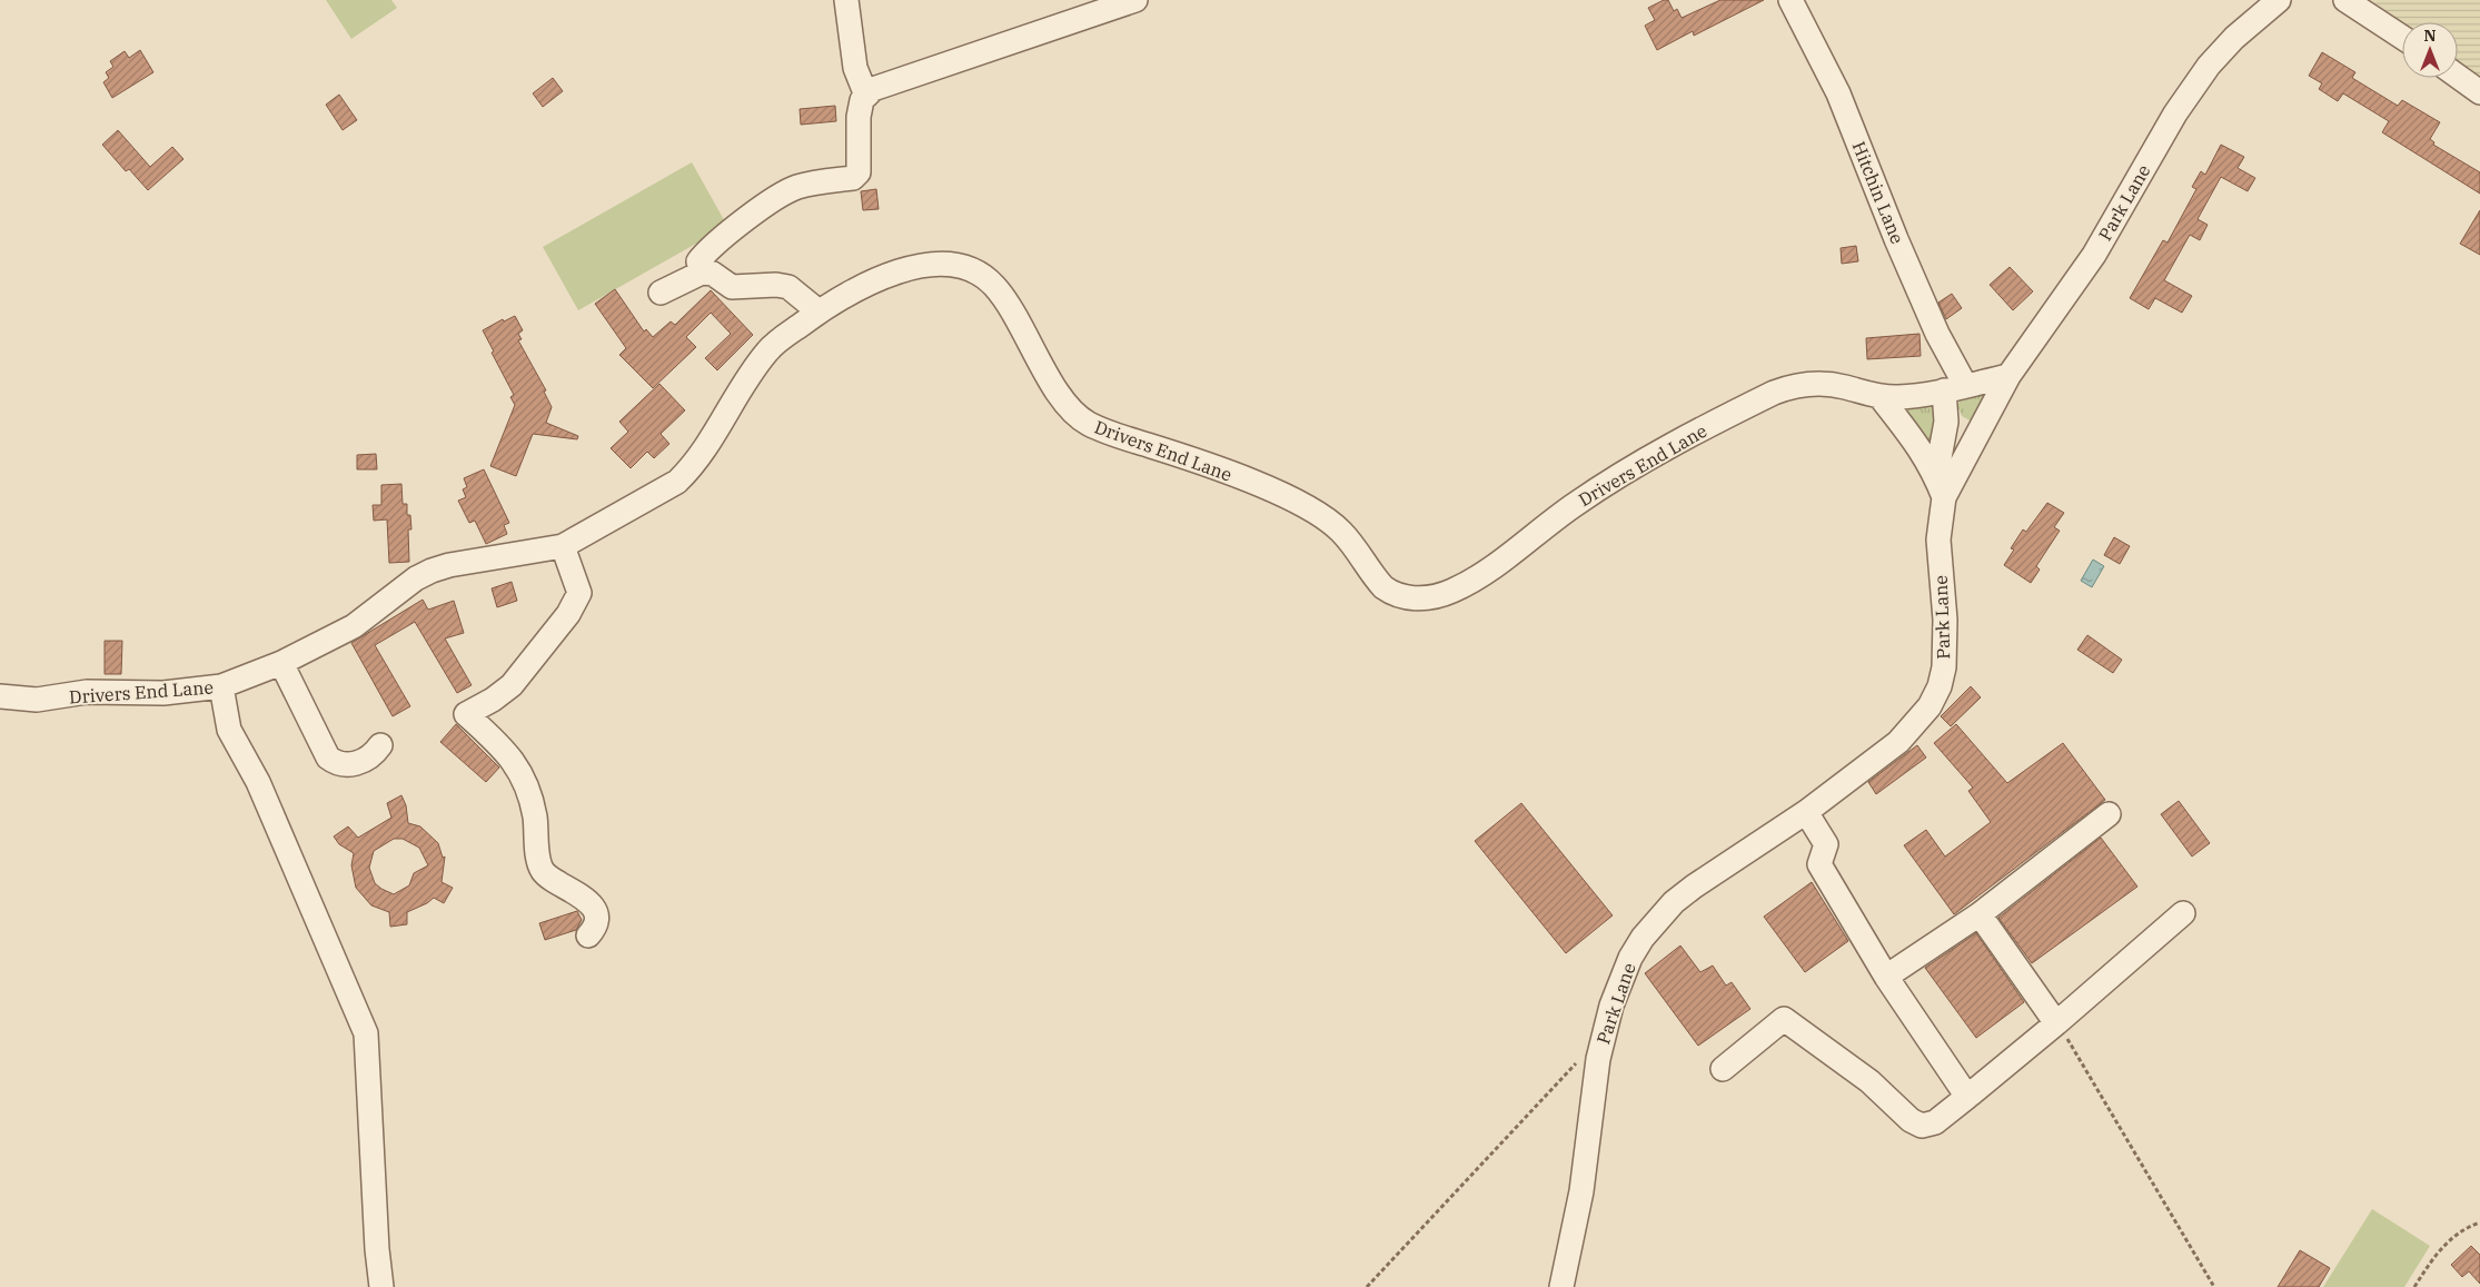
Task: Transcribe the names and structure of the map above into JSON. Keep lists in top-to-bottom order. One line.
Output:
{"streets":{"street":["Hitchin Lane","Park Lane","Drivers End Lane"]},"crossings":[["Hitchin Lane","Drivers End Lane"],["Park Lane","Drivers End Lane"]],"north":"top"}
